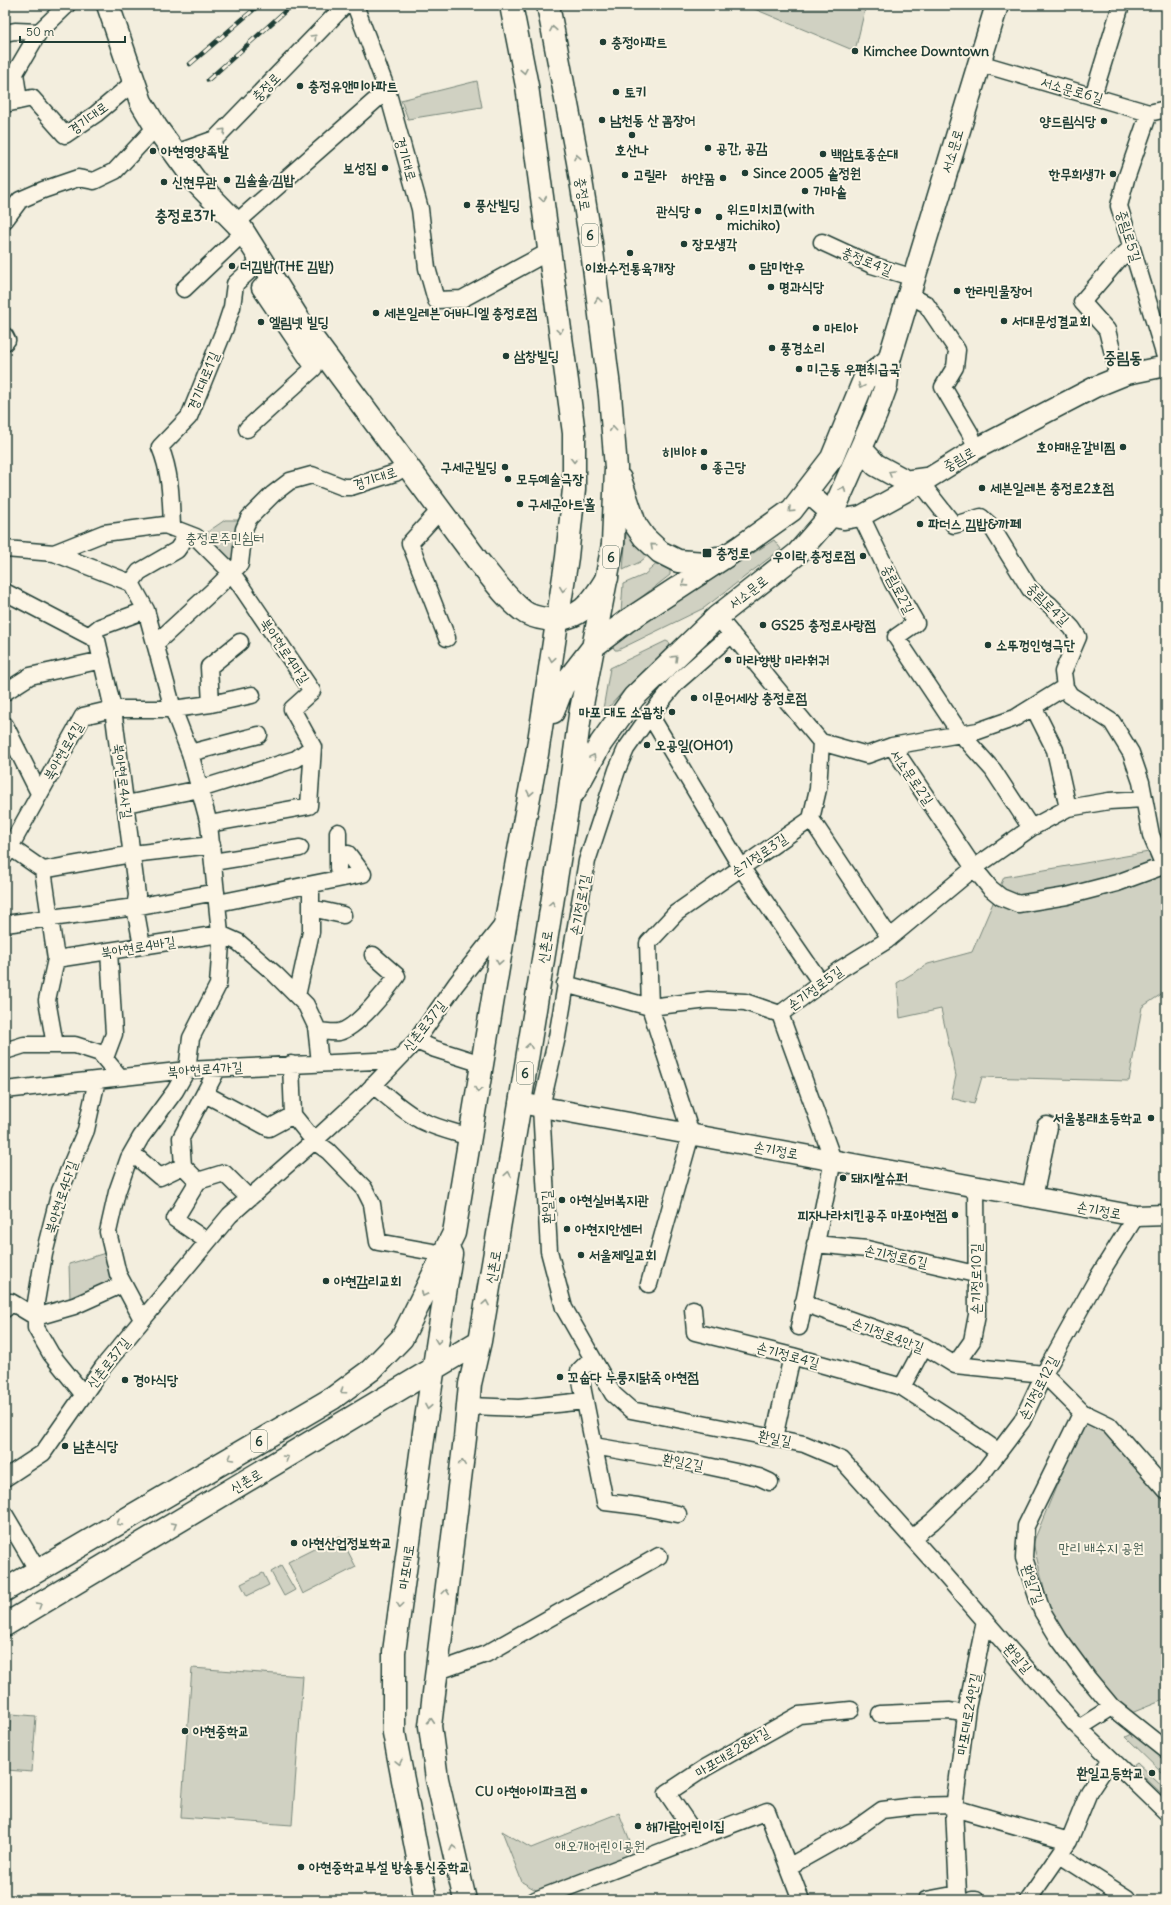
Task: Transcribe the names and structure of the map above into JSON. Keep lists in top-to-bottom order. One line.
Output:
{"streets":{"main road":["충정로","경기대로","서소문로","6","신촌로","마포대로"],"street":["서소문로6길","중림로5길","충정로4길","경기대로1길","중림로","중림로2길","중림로4길","북아현로4마길","북아현로4길","서소문로2길","북아현로4사길","손기정로3길","손기정로1길","북아현로4바길","손기정로5길","신촌로37길","북아현로4가길","손기정로","북아현로4다길","환일길","손기정로6길","손기정로10길","손기정로4안길","손기정로4길","손기정로12길","환일2길","환일7길","마포대로24안길","마포대로28라길"]},"crossings":[["충정로","경기대로"],["충정로","신촌로"],["서소문로6길","서소문로"],["서소문로6길","중림로5길"],["경기대로","6"],["경기대로","경기대로1길"],["경기대로","북아현로4마길"],["서소문로","충정로4길"],["서소문로","중림로"],["서소문로","신촌로"],["6","신촌로"],["경기대로1길","북아현로4마길"],["중림로","중림로2길"],["중림로","중림로4길"],["북아현로4길","북아현로4사길"],["서소문로2길","손기정로5길"],["북아현로4사길","북아현로4바길"],["손기정로3길","손기정로"],["손기정로1길","신촌로"],["손기정로1길","손기정로"],["손기정로1길","환일길"],["신촌로","신촌로37길"],["신촌로","손기정로"],["신촌로","환일길"],["신촌로","마포대로"],["손기정로5길","손기정로"],["신촌로37길","북아현로4가길"],["신촌로37길","북아현로4다길"],["북아현로4가길","북아현로4다길"],["손기정로","환일길"],["손기정로","손기정로10길"],["손기정로","손기정로12길"],["환일길","손기정로12길"],["환일길","마포대로24안길"],["손기정로6길","손기정로10길"],["손기정로10길","손기정로4안길"],["손기정로4안길","손기정로12길"],["손기정로4길","손기정로12길"]],"one_way":["충정로"],"districts":["충정로3가","중림동"],"parks":["충정로주민쉼터","만리 배수지 공원","애오개어린이공원"],"places":{"other":["충정아파트","Kimchee Downtown","충정유앤미아파트","토키","남천동 산 꼼장어","양드림식당","호산나","공간, 공감","아현영양족발","백암토종순대","보성집","Since 2005 솥정원","한무희생가","고릴라","하얀꿈","김솔솔 김밥","신현무관","가마솥","풍산빌딩","관식당","위드미치코(with michiko)","장모생각","이화수전통육개장","더김밥(THE 김밥)","담미한우","명과식당","한라민물장어","세븐일레븐 어바니엘 충정로점","서대문성결교회","엘림넷 빌딩","마티아","풍경소리","삼창빌딩","미근동 우편취급국","호야매운갈비찜","히비야","구세군빌딩","종근당","모두예술극장","세븐일레븐 충정로2호점","구세군아트홀","파더스 김밥&까페","우이락 충정로점","GS25 충정로사랑점","소뚜껑인형극단","마라향방 마라훠궈","이문어세상 충정로점","마포 대도 소곱창","오공일(OH01)","서울봉래초등학교","돼지쌀슈퍼","아현실버복지관","피자나라치킨공주 마포아현점","아현지안센터","서울제일교회","아현감리교회","꼬숩다 누룽지닭죽 아현점","경아식당","남촌식당","아현산업정보학교","아현중학교","환일고등학교","CU 아현아이파크점","해가람어린이집","아현중학교부설 방송통신중학교"],"transit":["충정로"]},"scale_bar":"50 m"}
